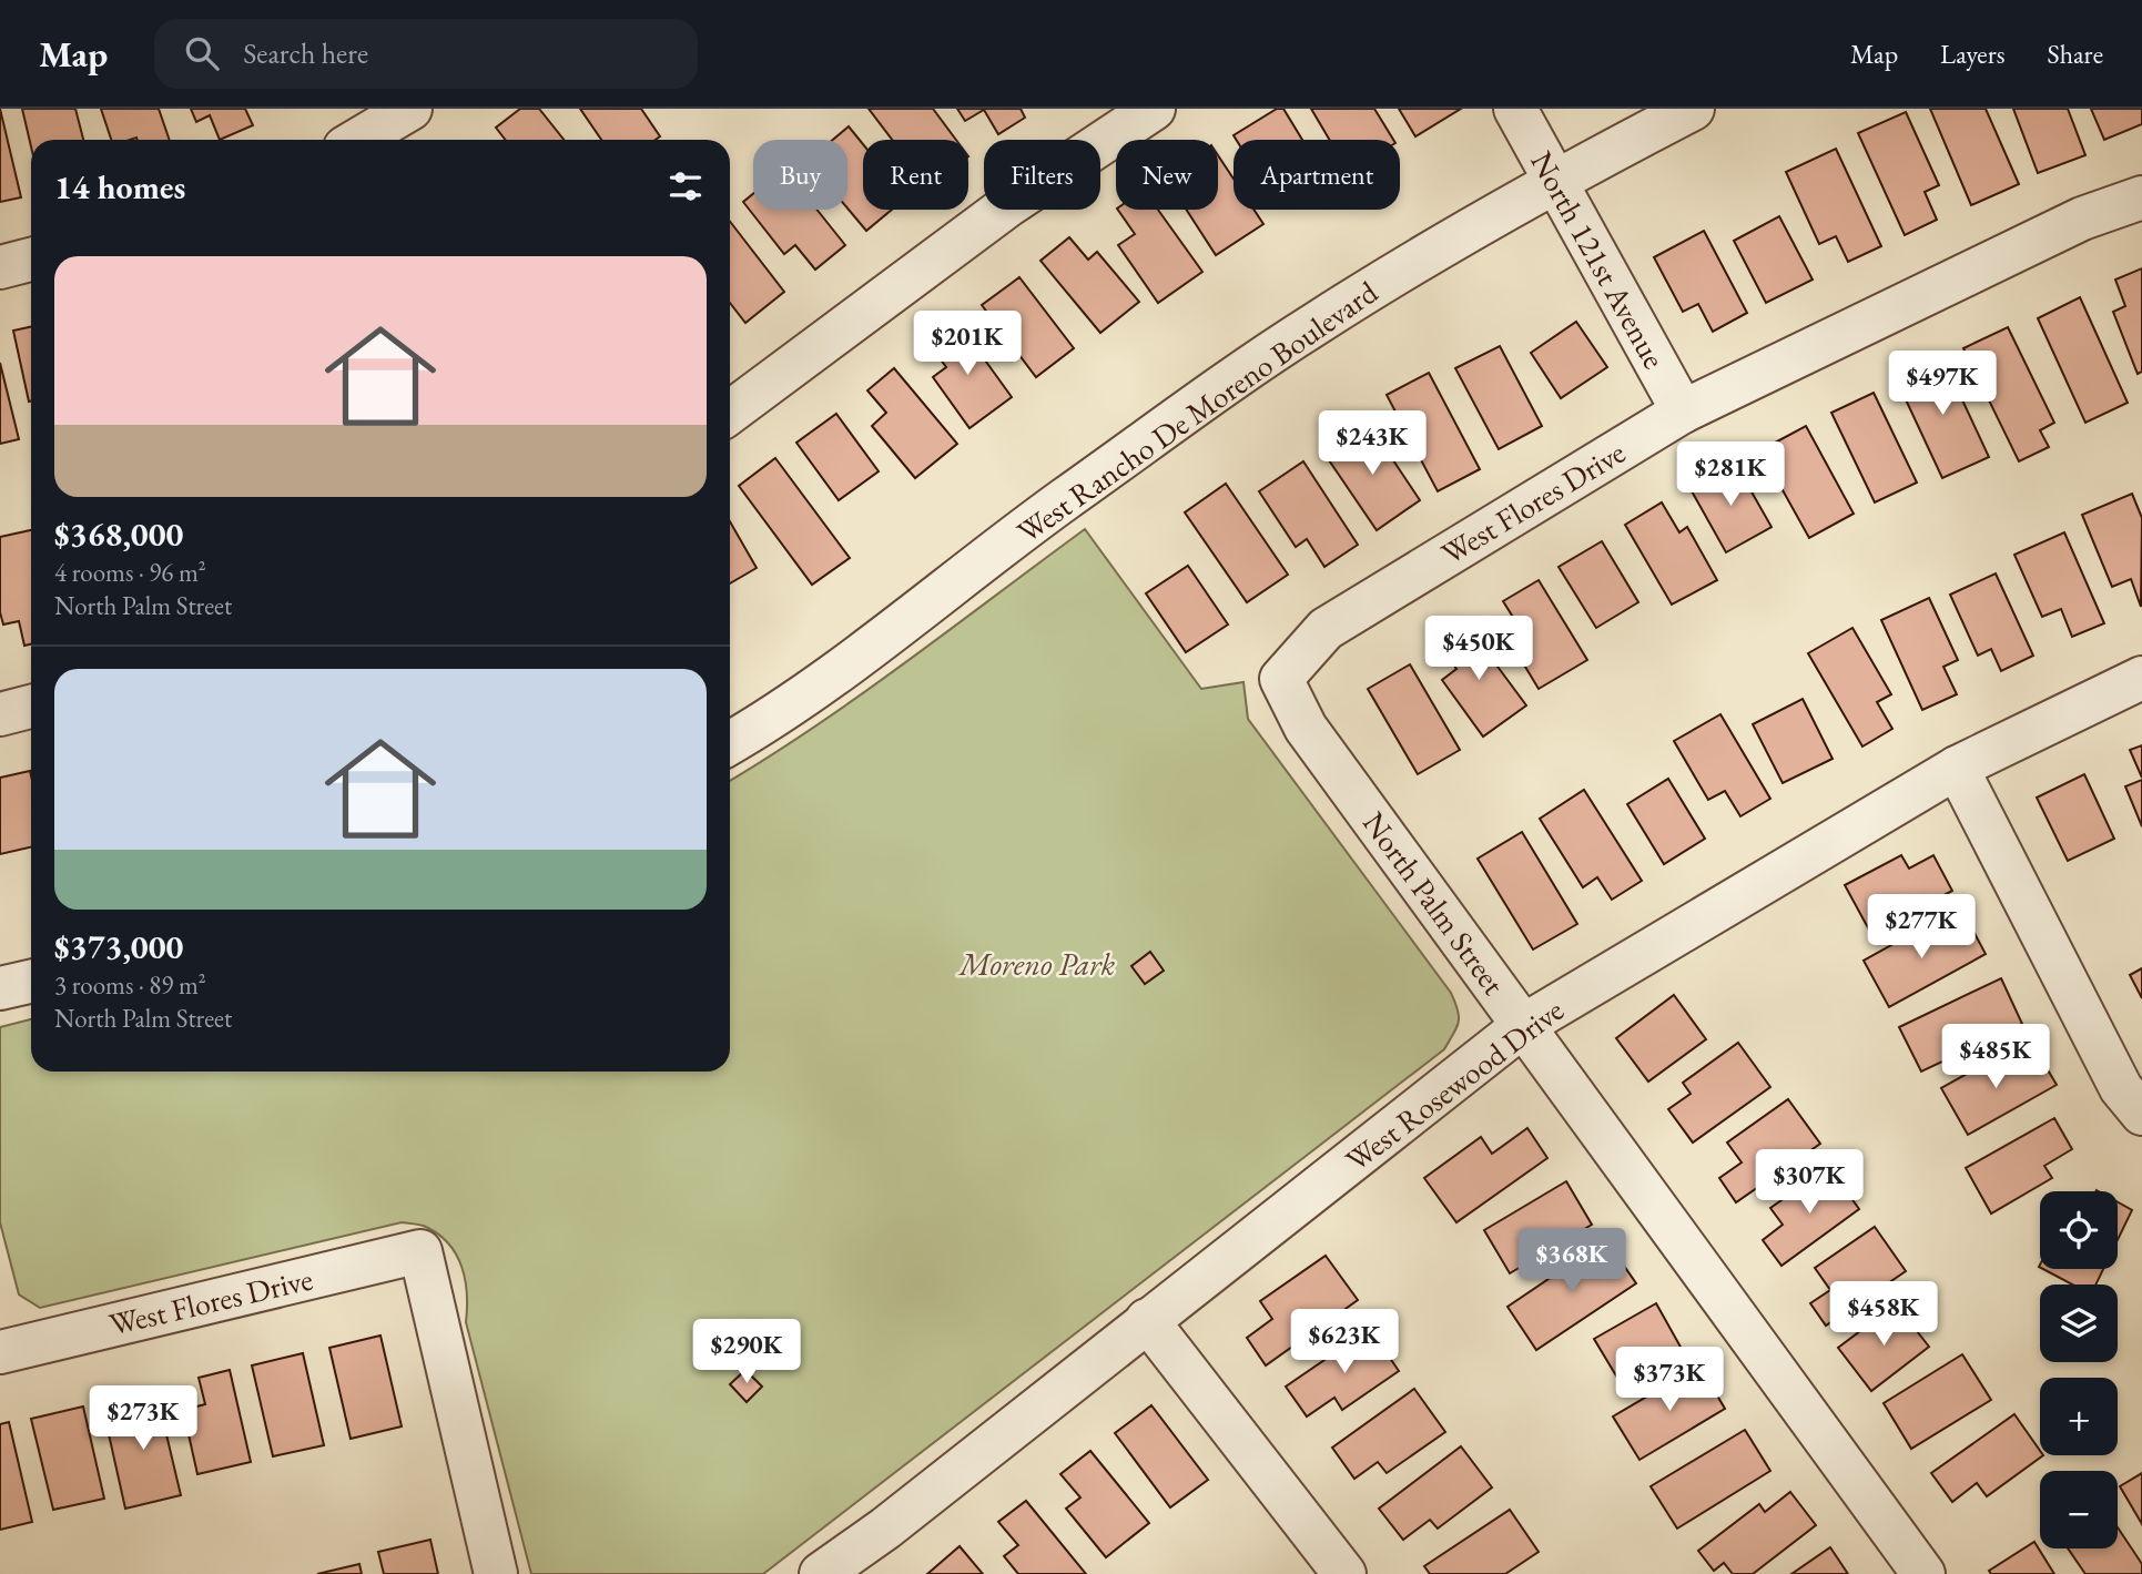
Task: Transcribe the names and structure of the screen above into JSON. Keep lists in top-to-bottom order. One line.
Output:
{"streets":{"street":["North 121st Avenue","West Rancho De Moreno Boulevard","West Flores Drive","North Palm Street","West Rosewood Drive"]},"crossings":[["North 121st Avenue","West Rancho De Moreno Boulevard"],["North 121st Avenue","West Flores Drive"],["West Flores Drive","North Palm Street"],["North Palm Street","West Rosewood Drive"]],"parks":["Moreno Park"],"page":{"header":"Map","search":"Search here","nav":["Map","Layers","Share"],"chip":["Buy","Rent","Filters","New","Apartment"],"heading":"14 homes","list":[{"name":"$368,000","note":"4 rooms · 96 m² · North Palm Street"},{"name":"$373,000","note":"3 rooms · 89 m² · North Palm Street"}],"price":["$201K","$497K","$243K","$281K","$450K","$277K","$485K","$307K","$368K","$458K","$623K","$290K","$373K","$273K"],"map_buttons":["+","−"]}}
